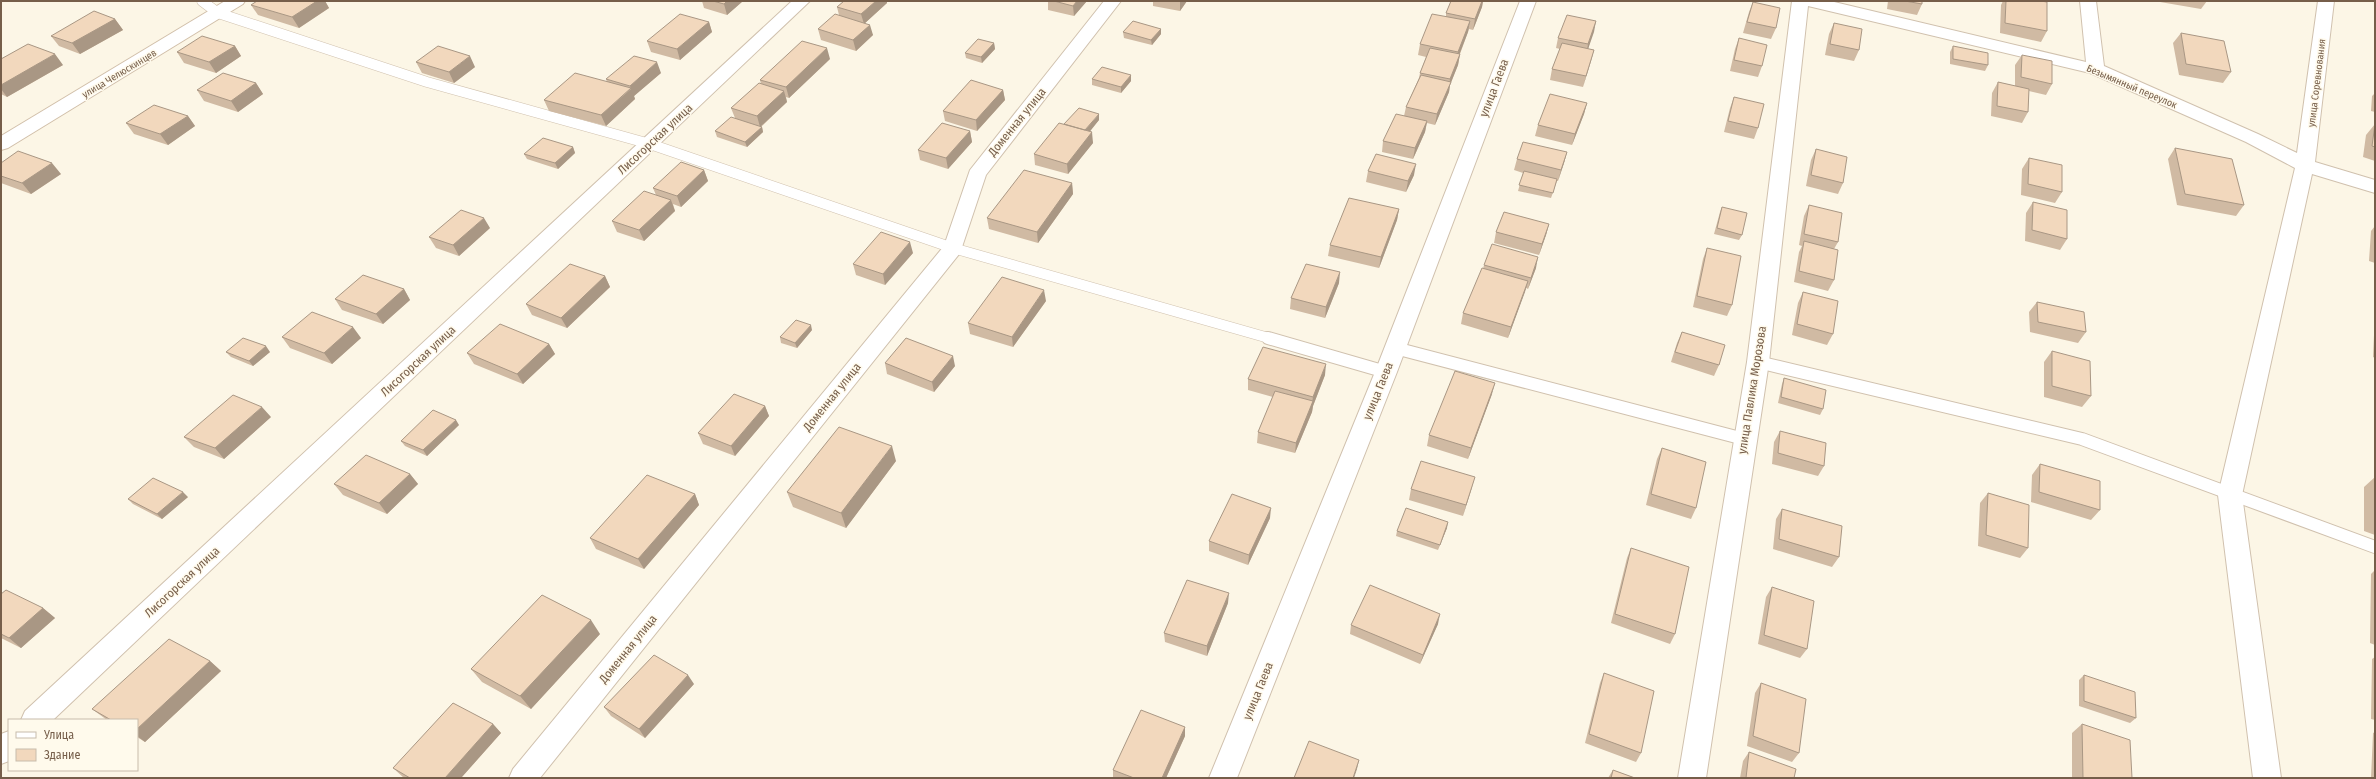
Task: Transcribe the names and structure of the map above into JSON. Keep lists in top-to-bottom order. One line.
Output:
{"streets":{"street":["улица Челюскинцев","улица Соревнования","Безымянный переулок","улица Гаева","Доменная улица","Лисогорская улица","улица Павлика Морозова"]},"crossings":[["улица Соревнования","Безымянный переулок"]],"legend":["Улица","Здание"]}
